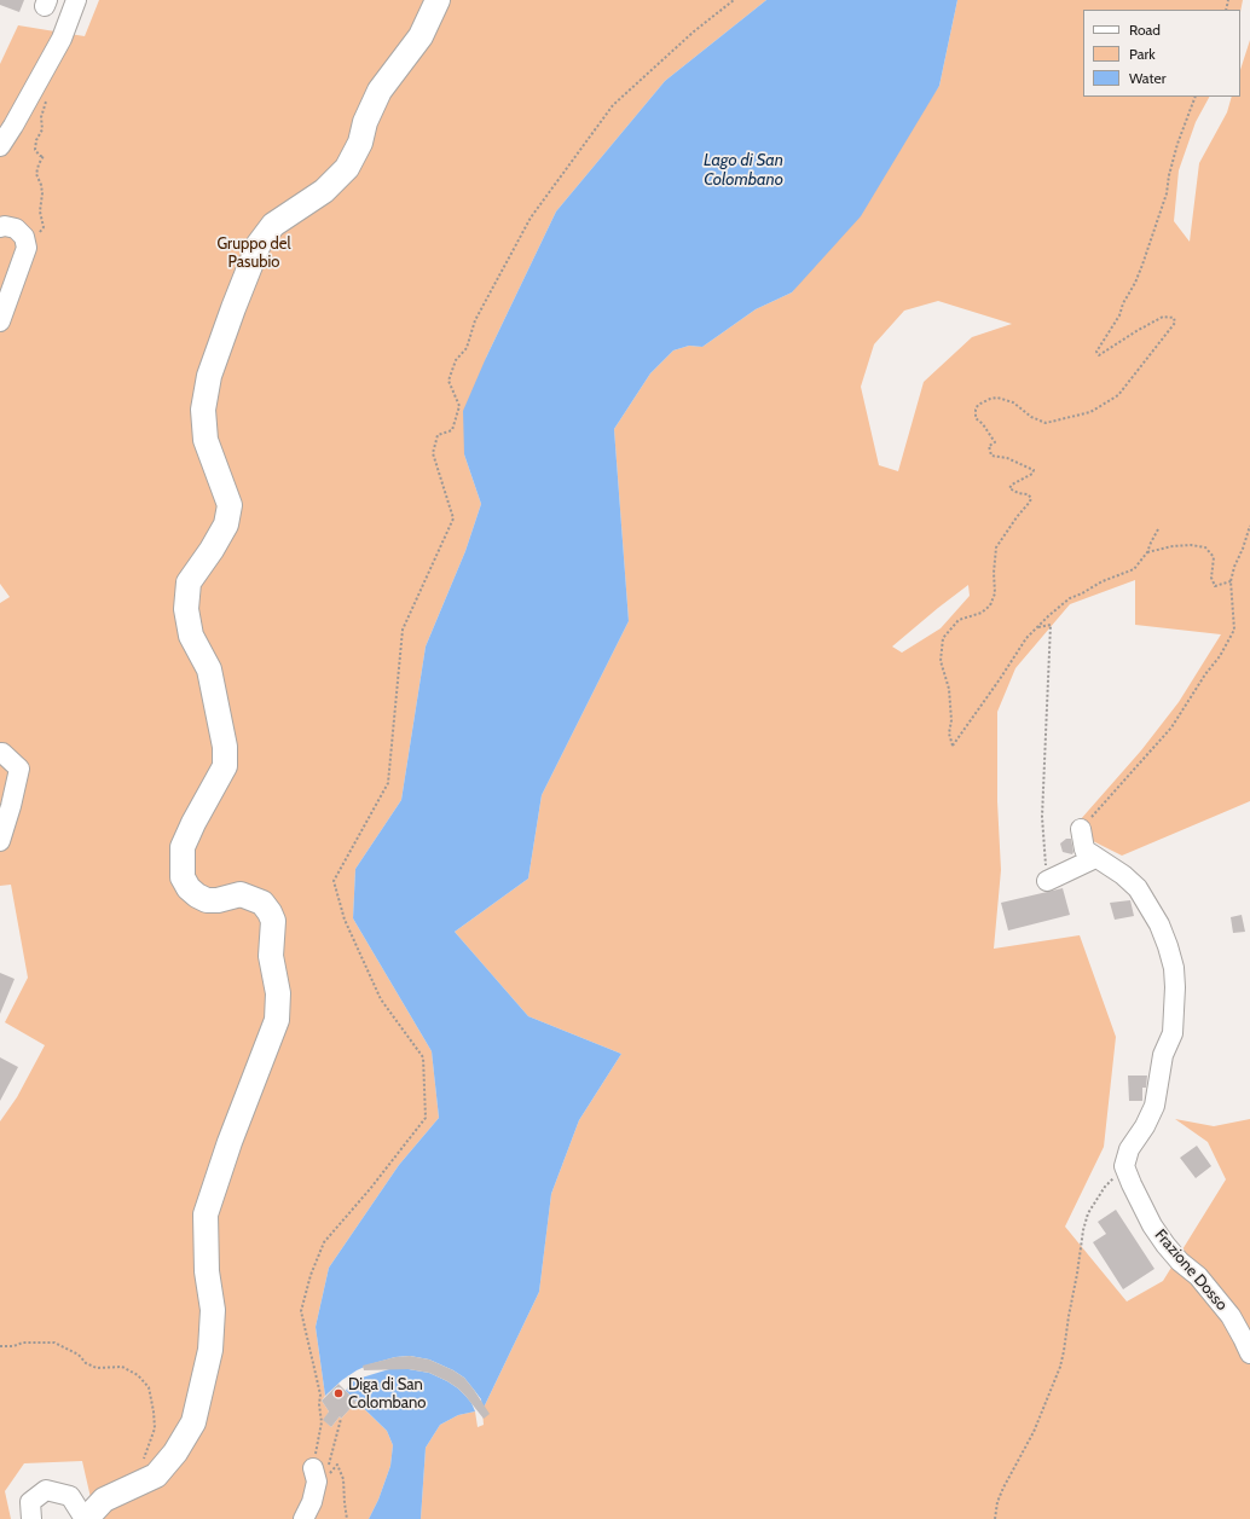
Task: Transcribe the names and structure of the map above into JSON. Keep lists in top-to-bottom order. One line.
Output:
{"streets":{"street":["Frazione Dosso"]},"water":["Lago di San Colombano"],"parks":["Gruppo del Pasubio"],"places":["Diga di San Colombano"],"legend":["Road","Park","Water"]}
